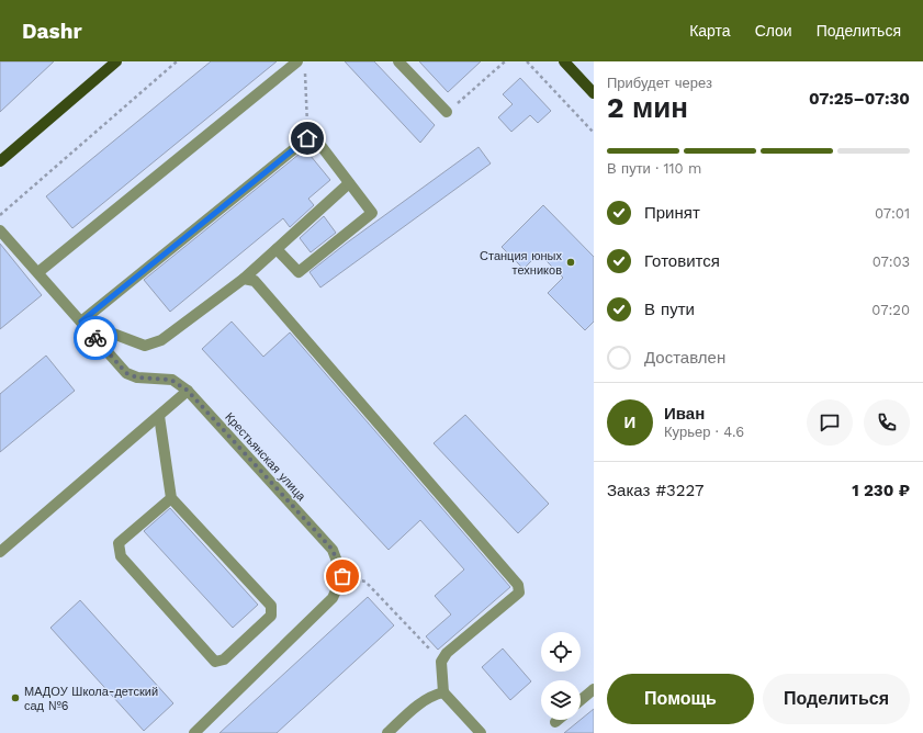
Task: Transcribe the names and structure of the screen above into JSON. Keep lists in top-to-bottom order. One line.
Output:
{"streets":{"lane":["Крестьянская улица"]},"places":["Станция юных техников","МАДОУ Школа-детский сад №6"],"page":{"header":"Dashr","nav":["Карта","Слои","Поделиться"],"heading":["2 мин","Прибудет через","07:25–07:30"],"panel":["Иван","Курьер · 4.6","Заказ #3227","1 230 ₽"],"bar":"В пути · 110 m","list":[["Принят","07:01"],["Готовится","07:03"],["В пути","07:20"],"Доставлен"],"round":"И","buttons":["Помощь","Поделиться"]}}
